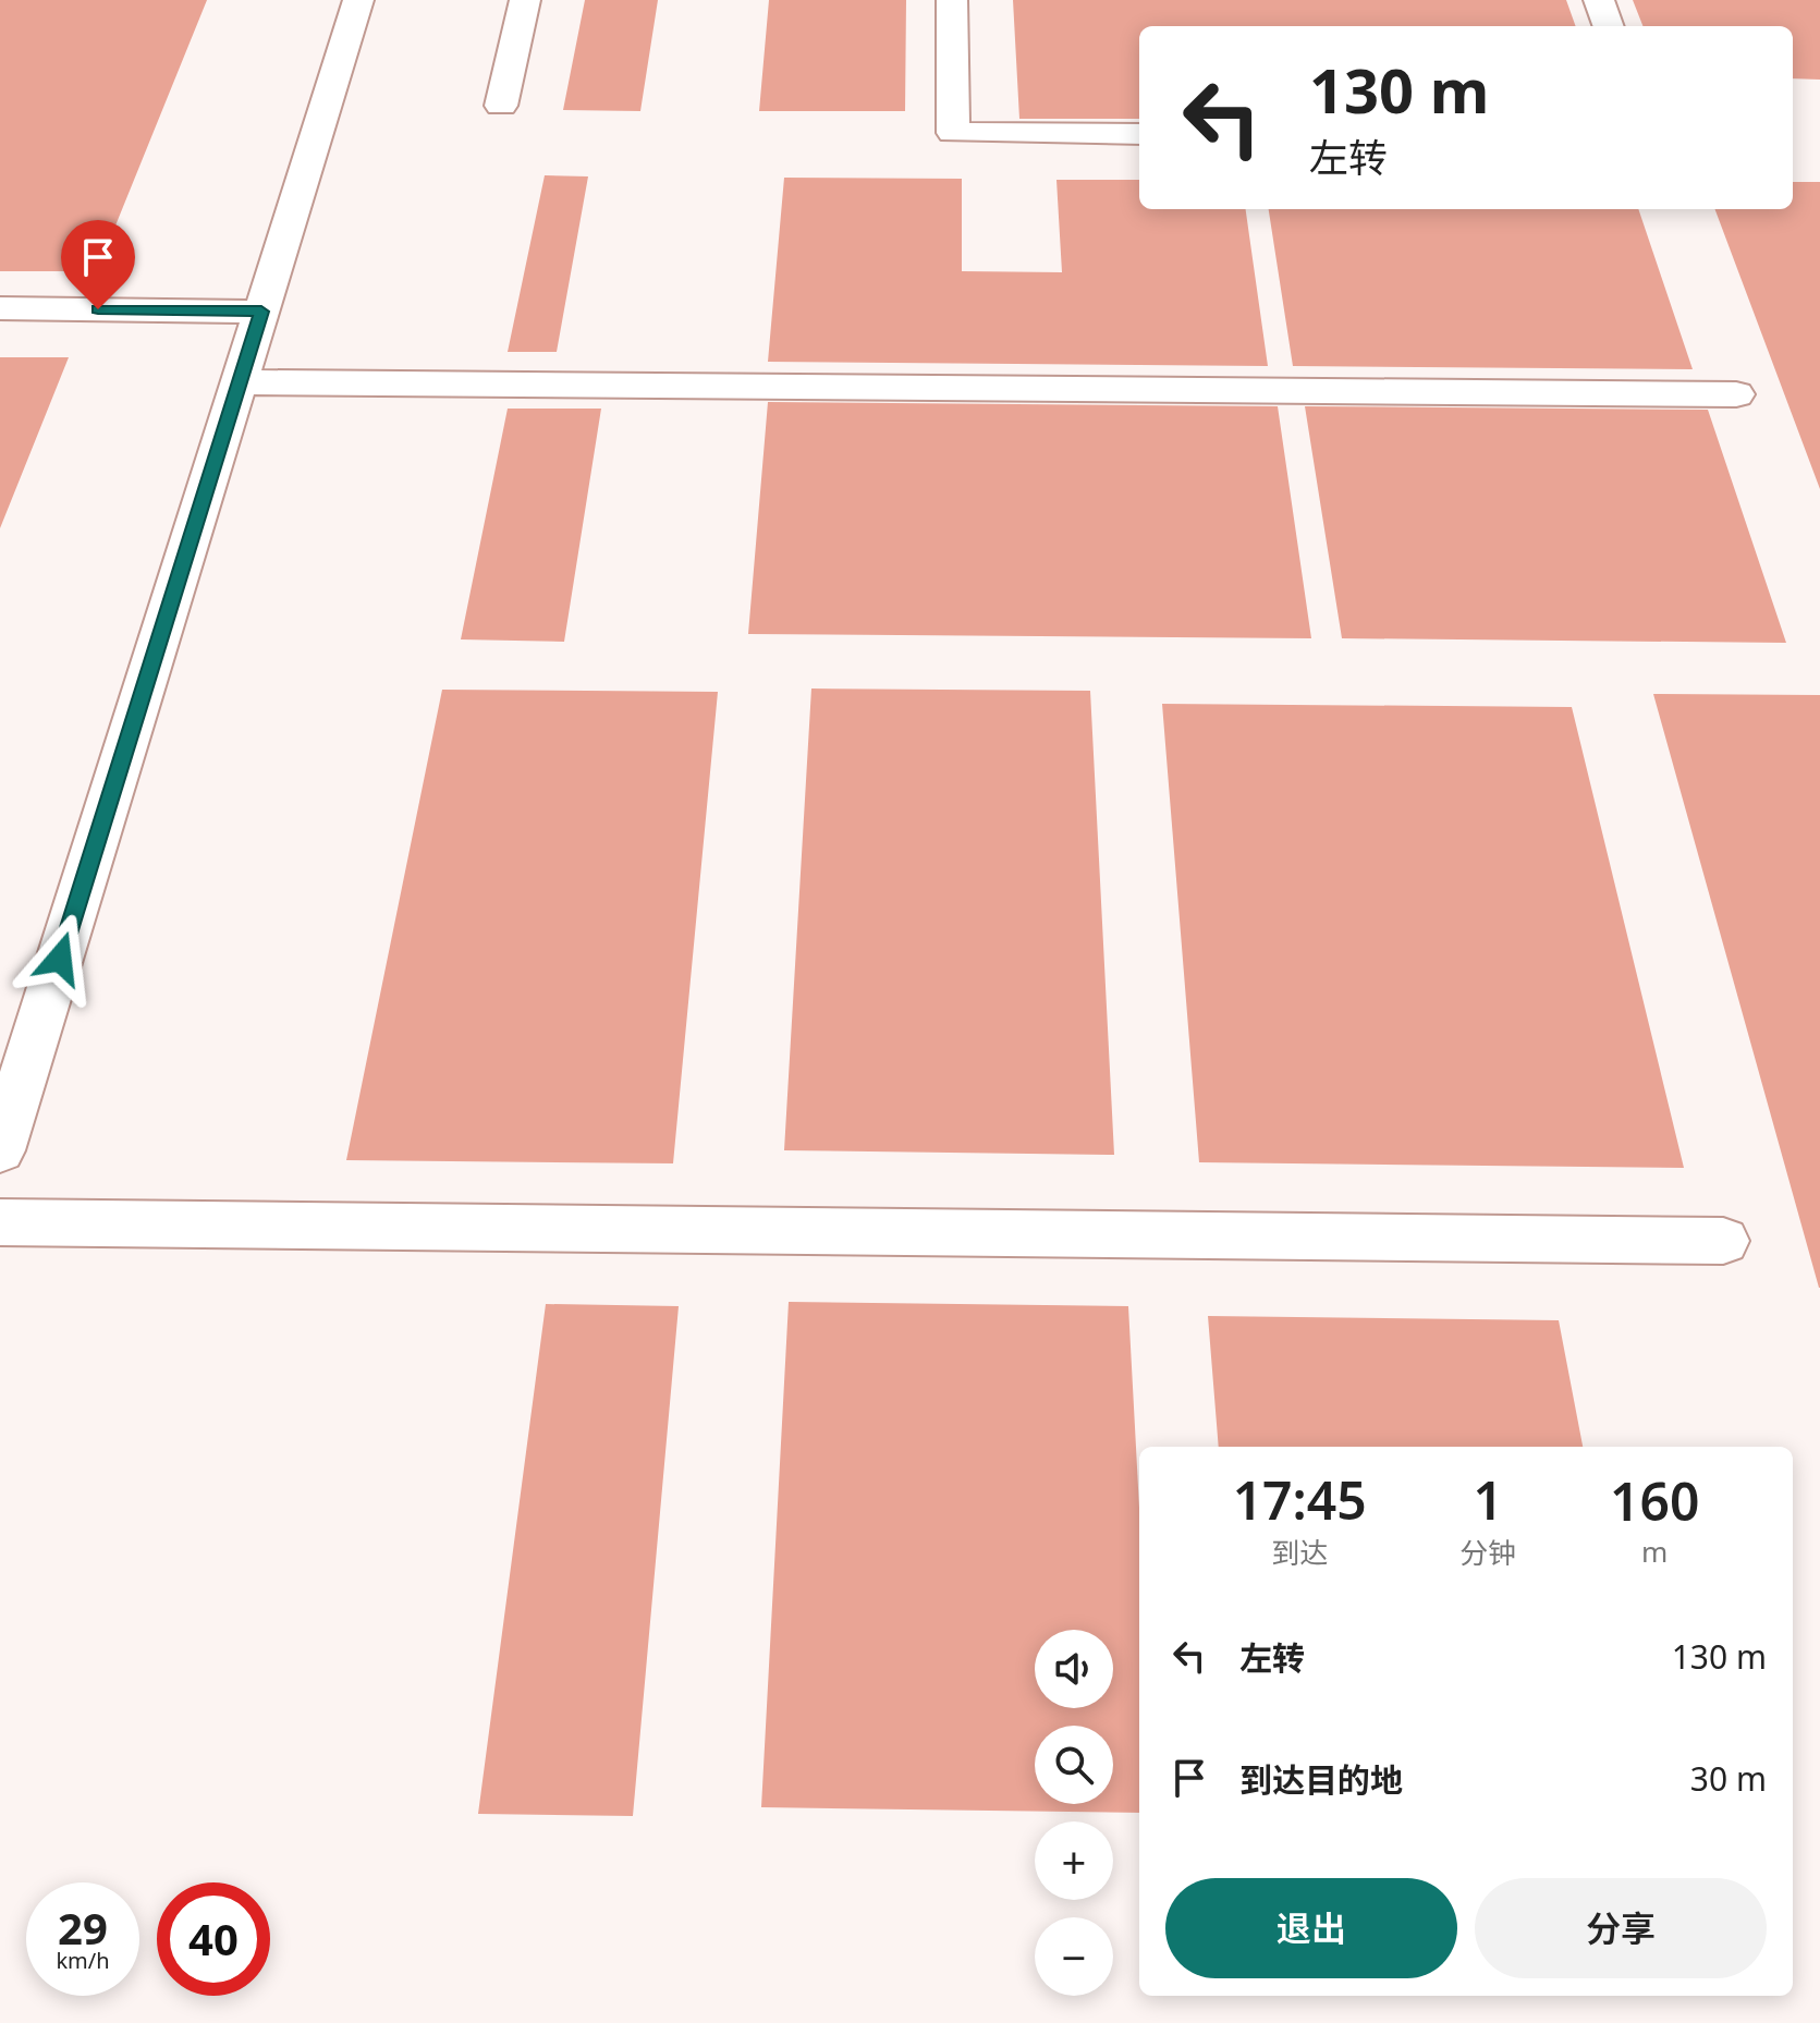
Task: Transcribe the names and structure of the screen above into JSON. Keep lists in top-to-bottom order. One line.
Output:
{"page":{"turn":["130 m","左转"],"eta":["17:45","到达","1","分钟","160","m"],"list":[{"name":"左转","value":"130 m"},{"name":"到达目的地","value":"30 m"}],"map_buttons":["+","−"],"buttons":["退出","分享"],"speed":"29 km/h","limit":"40"}}
